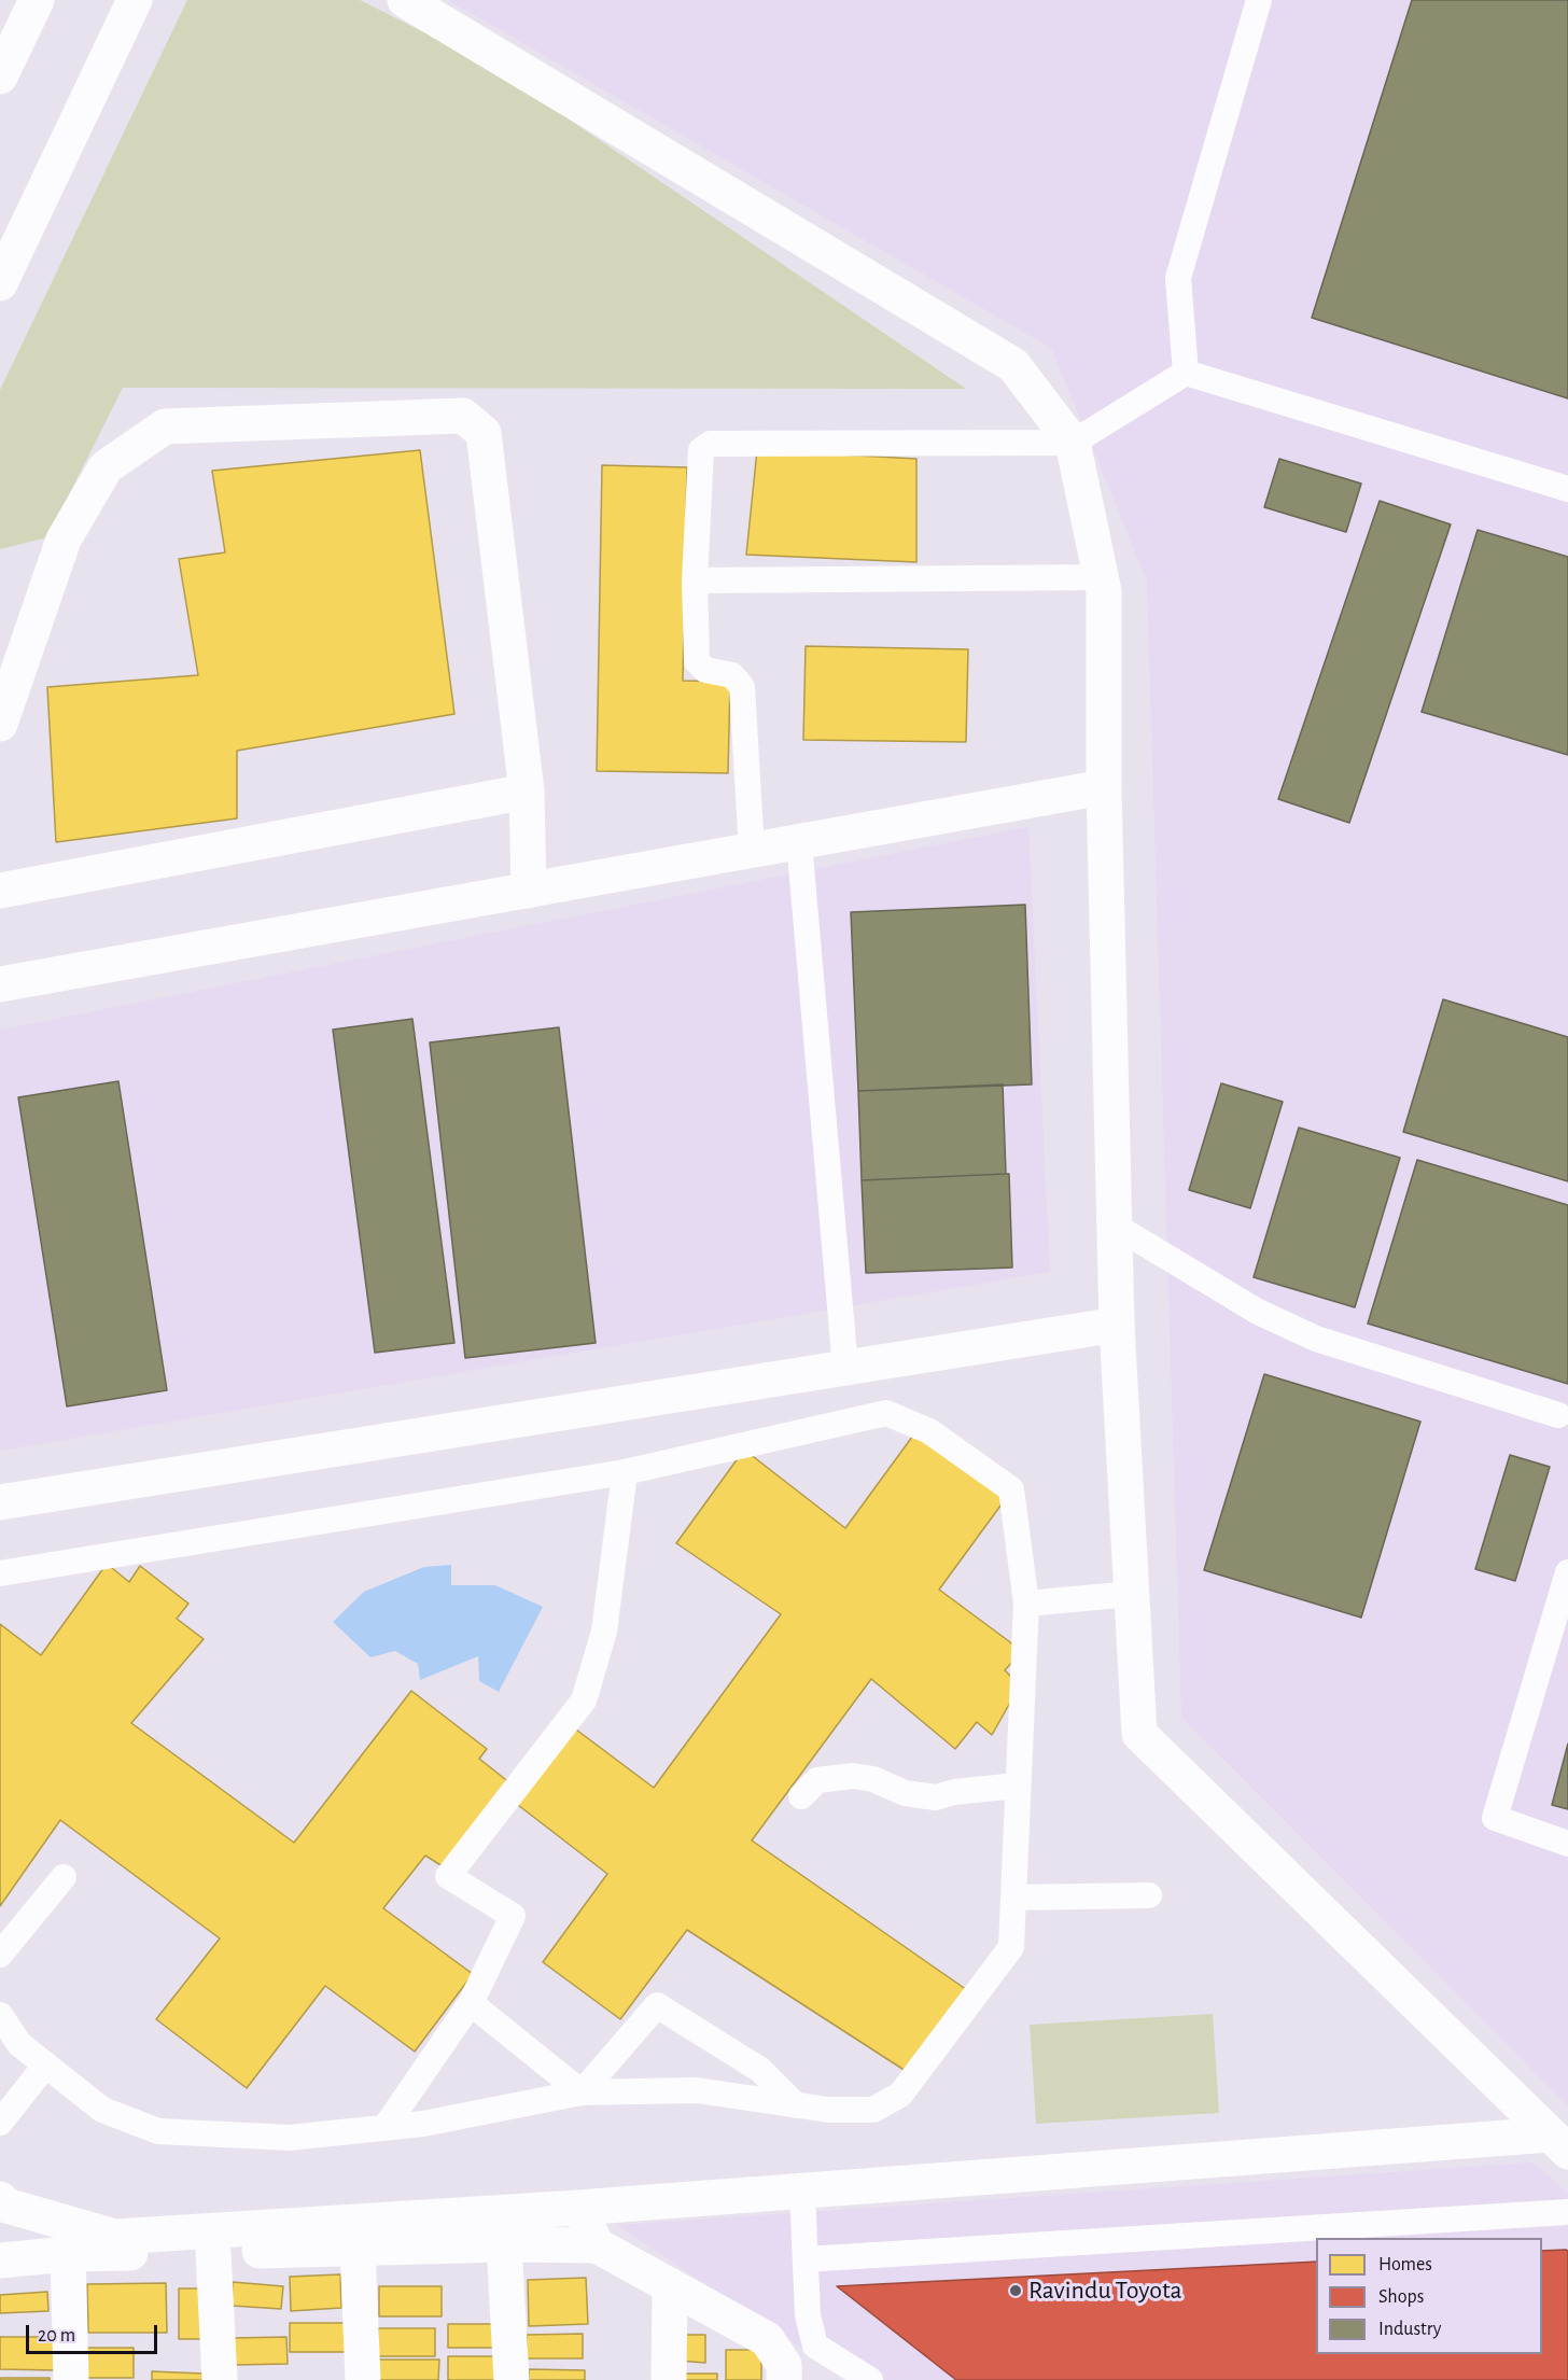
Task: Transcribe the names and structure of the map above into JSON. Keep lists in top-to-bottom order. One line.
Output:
{"places":["Ravindu Toyota"],"legend":["Homes","Shops","Industry"],"scale_bar":"20 m"}
